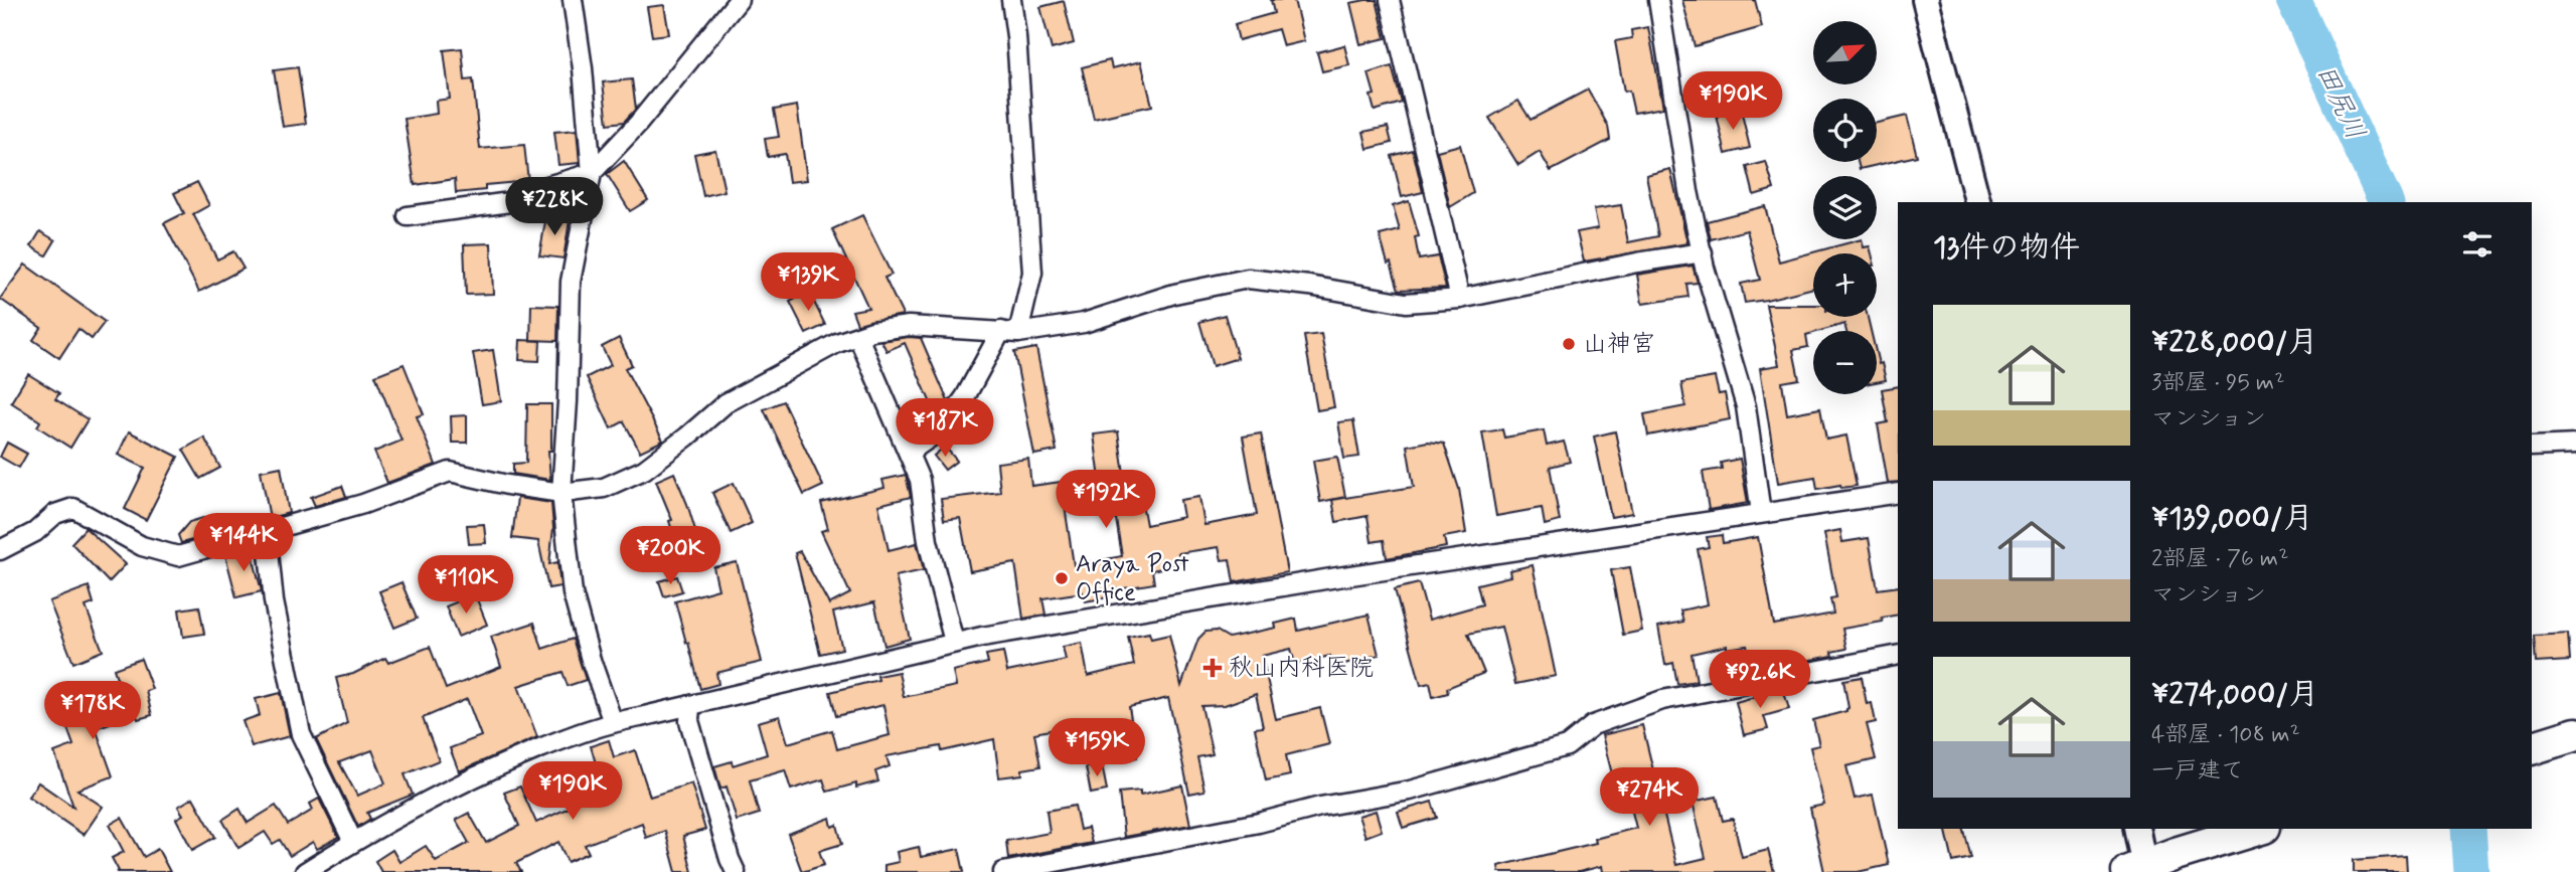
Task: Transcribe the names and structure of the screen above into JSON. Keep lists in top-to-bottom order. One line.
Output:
{"water":["田尻川"],"places":{"other":["山神宮","Araya Post Office"],"health":["秋山内科医院"]},"north":"top right","page":{"map_buttons":["+","−"],"price":["¥190K","¥228K","¥139K","¥187K","¥192K","¥144K","¥200K","¥110K","¥92.6K","¥178K","¥159K","¥190K","¥274K"],"heading":"13件の物件","list":[{"name":"¥228,000/月","note":"3部屋 · 95 m² · マンション"},{"name":"¥139,000/月","note":"2部屋 · 76 m² · マンション"},{"name":"¥274,000/月","note":"4部屋 · 108 m² · 一戸建て"}]}}
